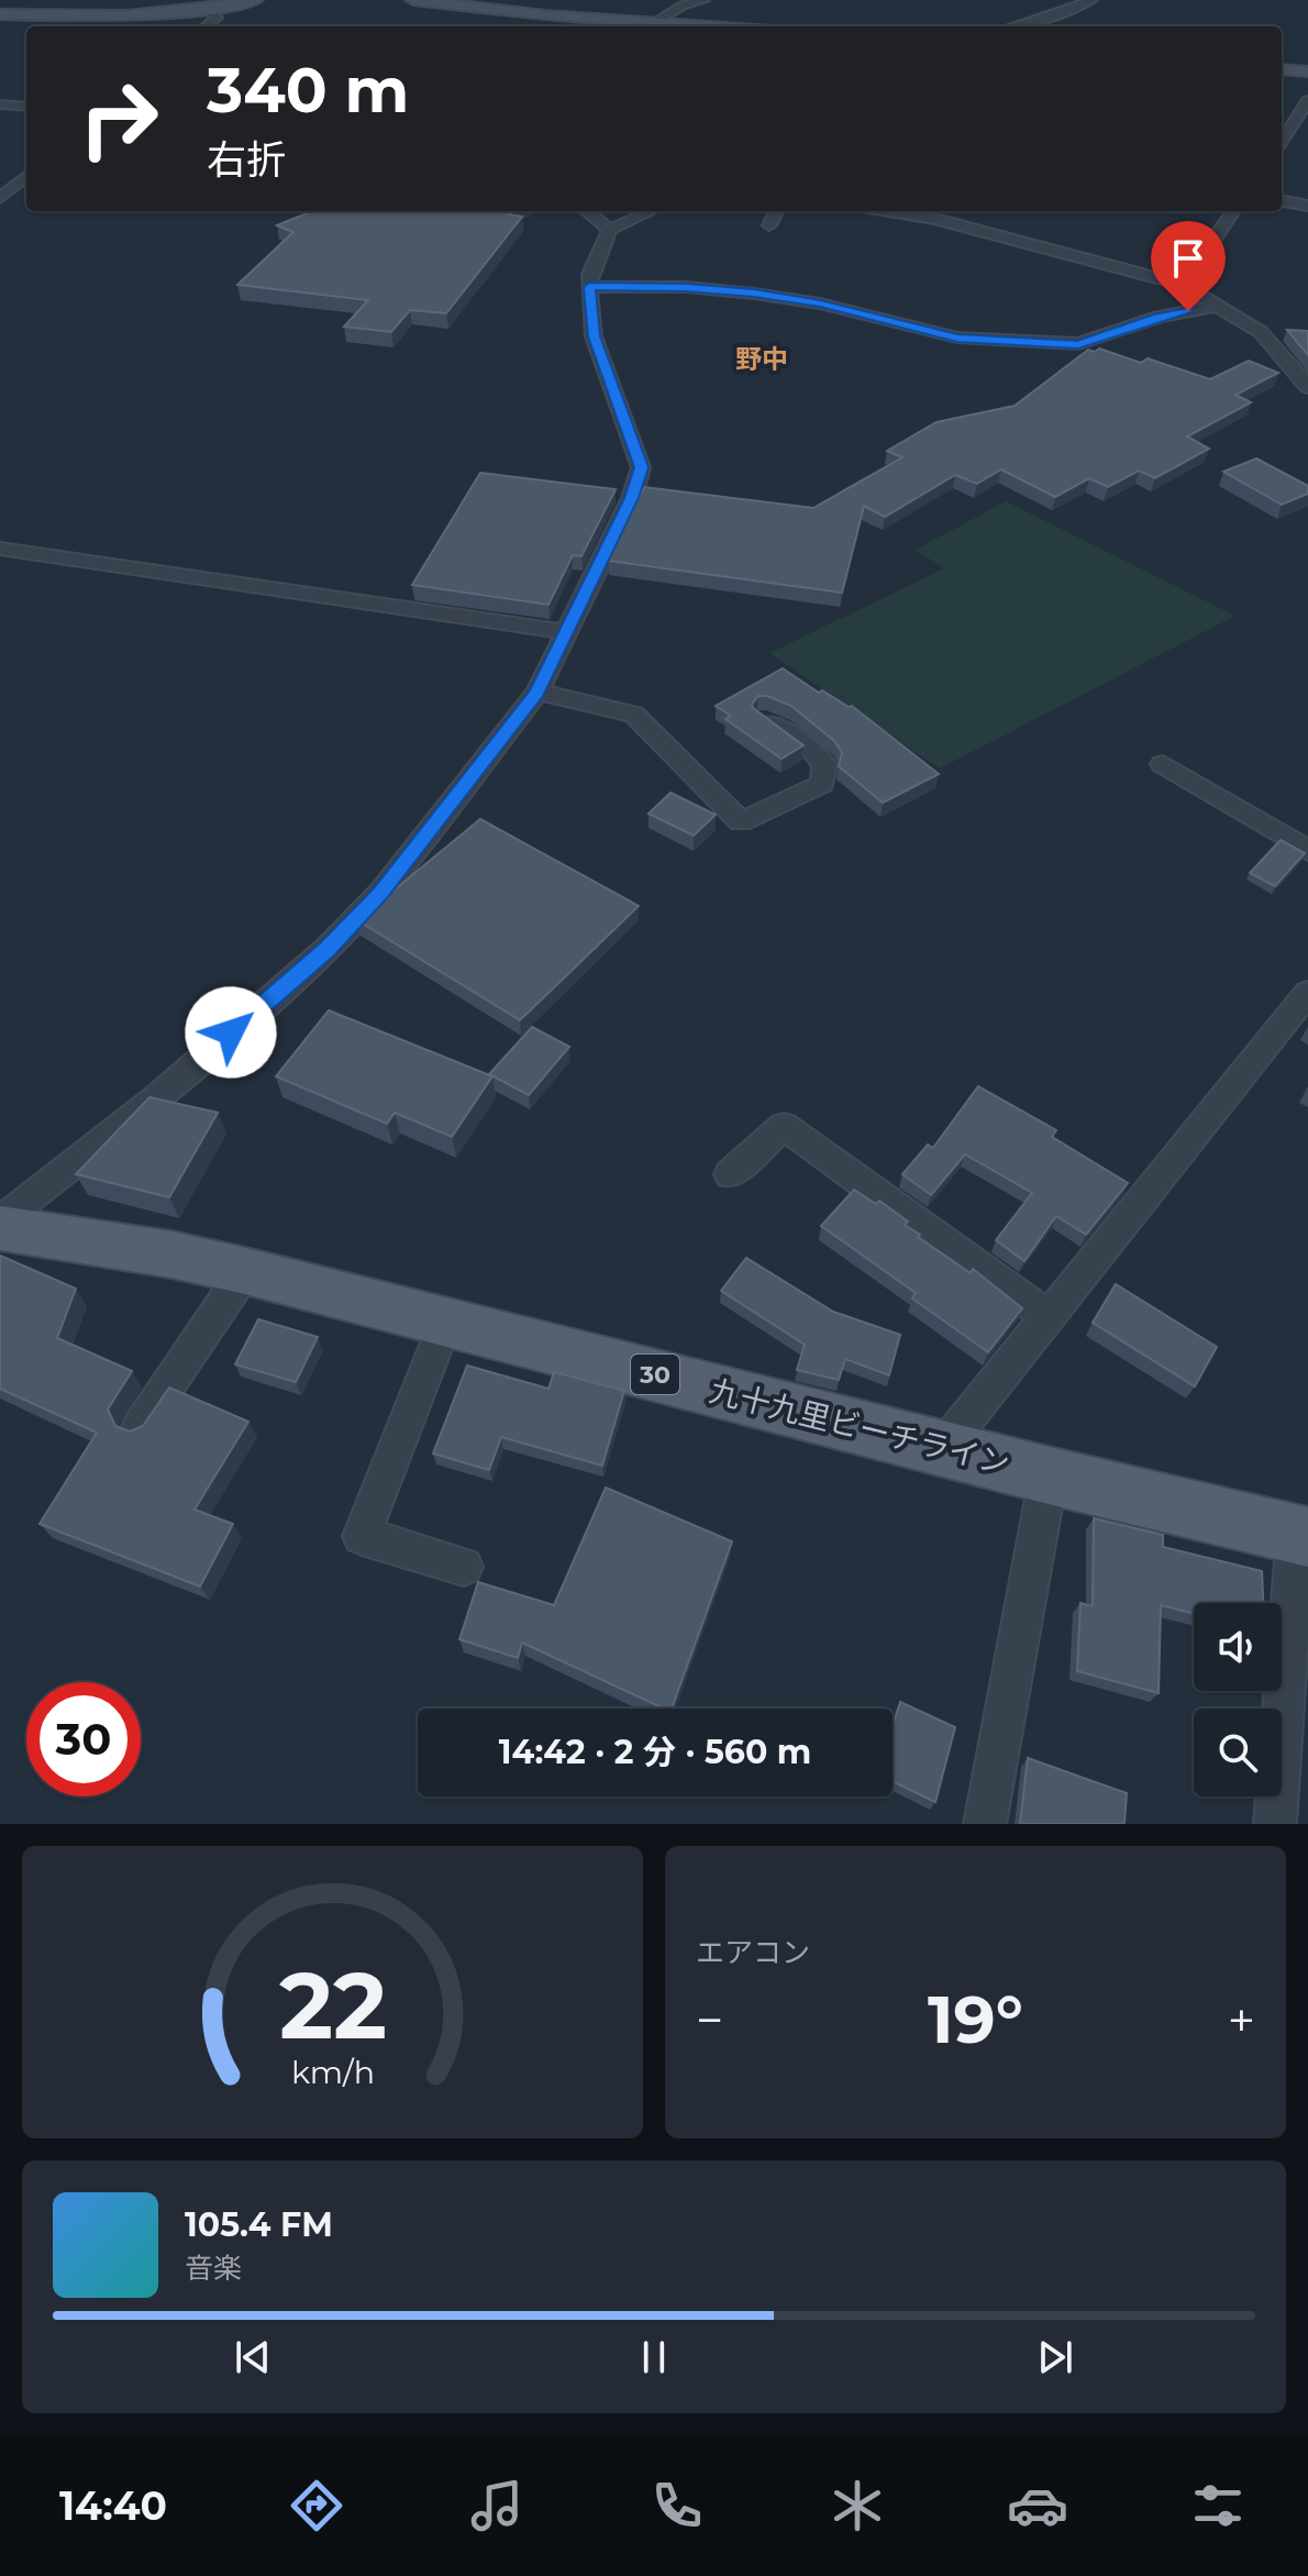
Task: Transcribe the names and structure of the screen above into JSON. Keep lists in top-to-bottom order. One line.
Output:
{"streets":{"main road":["30","九十九里ビーチライン"]},"districts":["野中"],"page":{"turn":["340 m","右折"],"limit":"30","trip":"14:42 · 2 分 · 560 m","tile":"エアコン","heat":["−","19°","+"],"song":["105.4 FM","音楽"],"tabs":"14:40","gauge":["22","km/h"]}}
